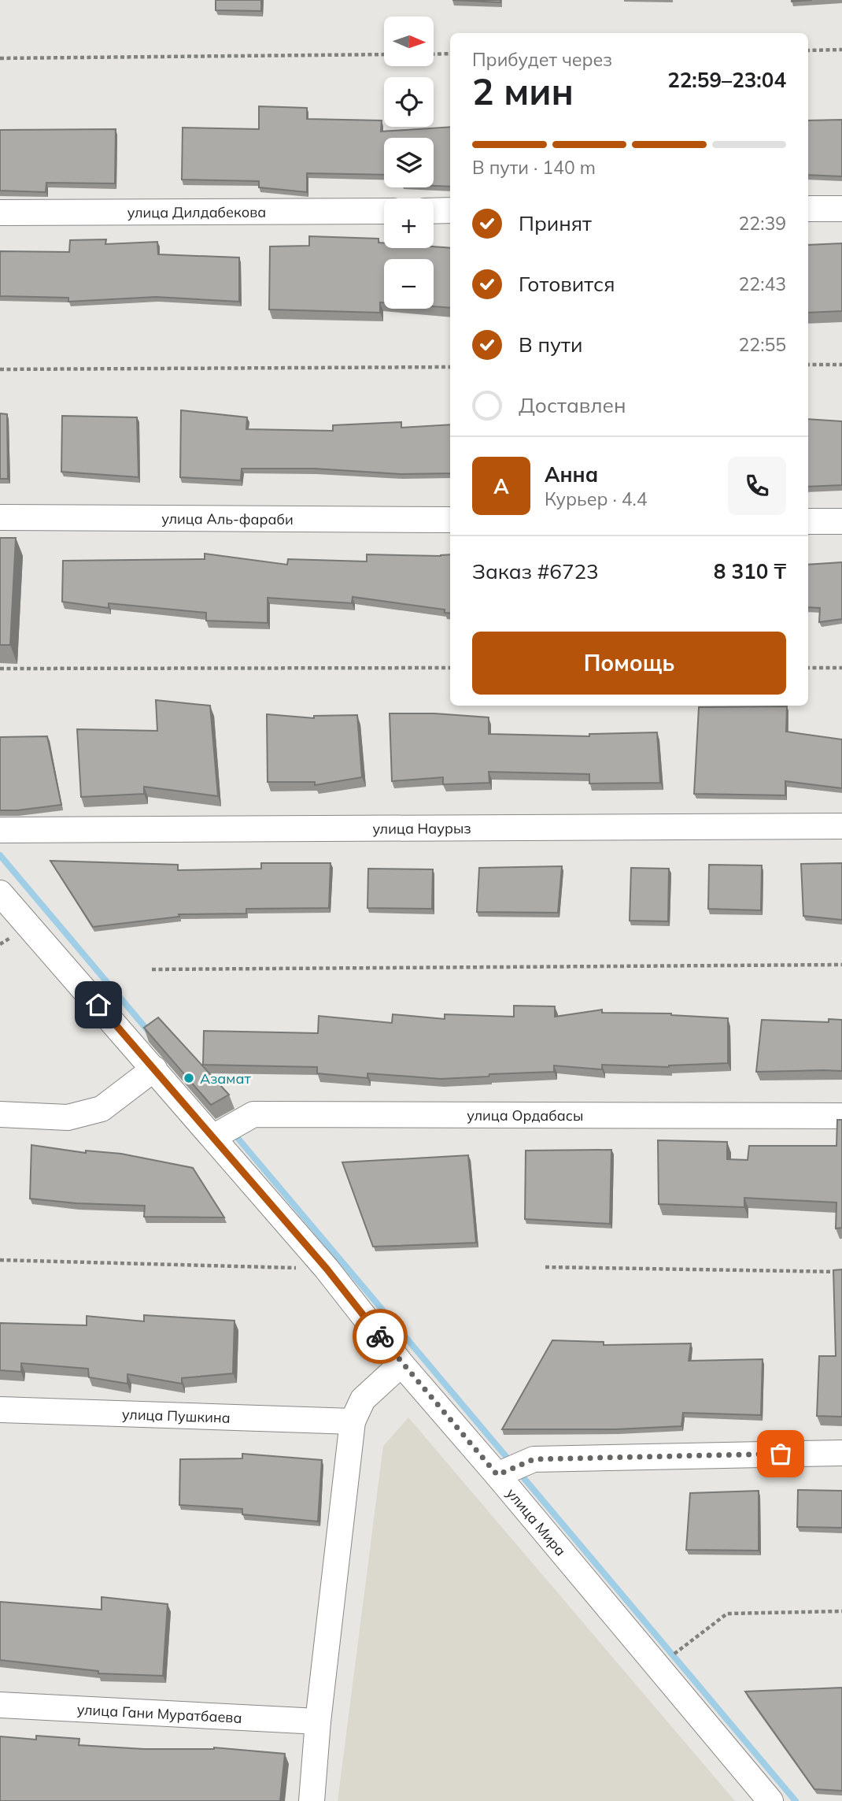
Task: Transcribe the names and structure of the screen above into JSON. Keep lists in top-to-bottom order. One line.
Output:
{"streets":{"street":["улица Дилдабекова","улица Аль-фараби","улица Наурыз","улица Ордабасы","улица Пушкина","улица Мира","улица Гани Муратбаева"]},"crossings":[["улица Ордабасы","улица Мира"]],"places":["Азамат"],"north":"right","page":{"map_buttons":["+","−"],"heading":["2 мин","Прибудет через","22:59–23:04"],"panel":["Анна","Курьер · 4.4","Заказ #6723","8 310 ₸"],"bar":"В пути · 140 m","list":[["Принят","22:39"],["Готовится","22:43"],["В пути","22:55"],"Доставлен"],"round":"А","buttons":"Помощь"}}
